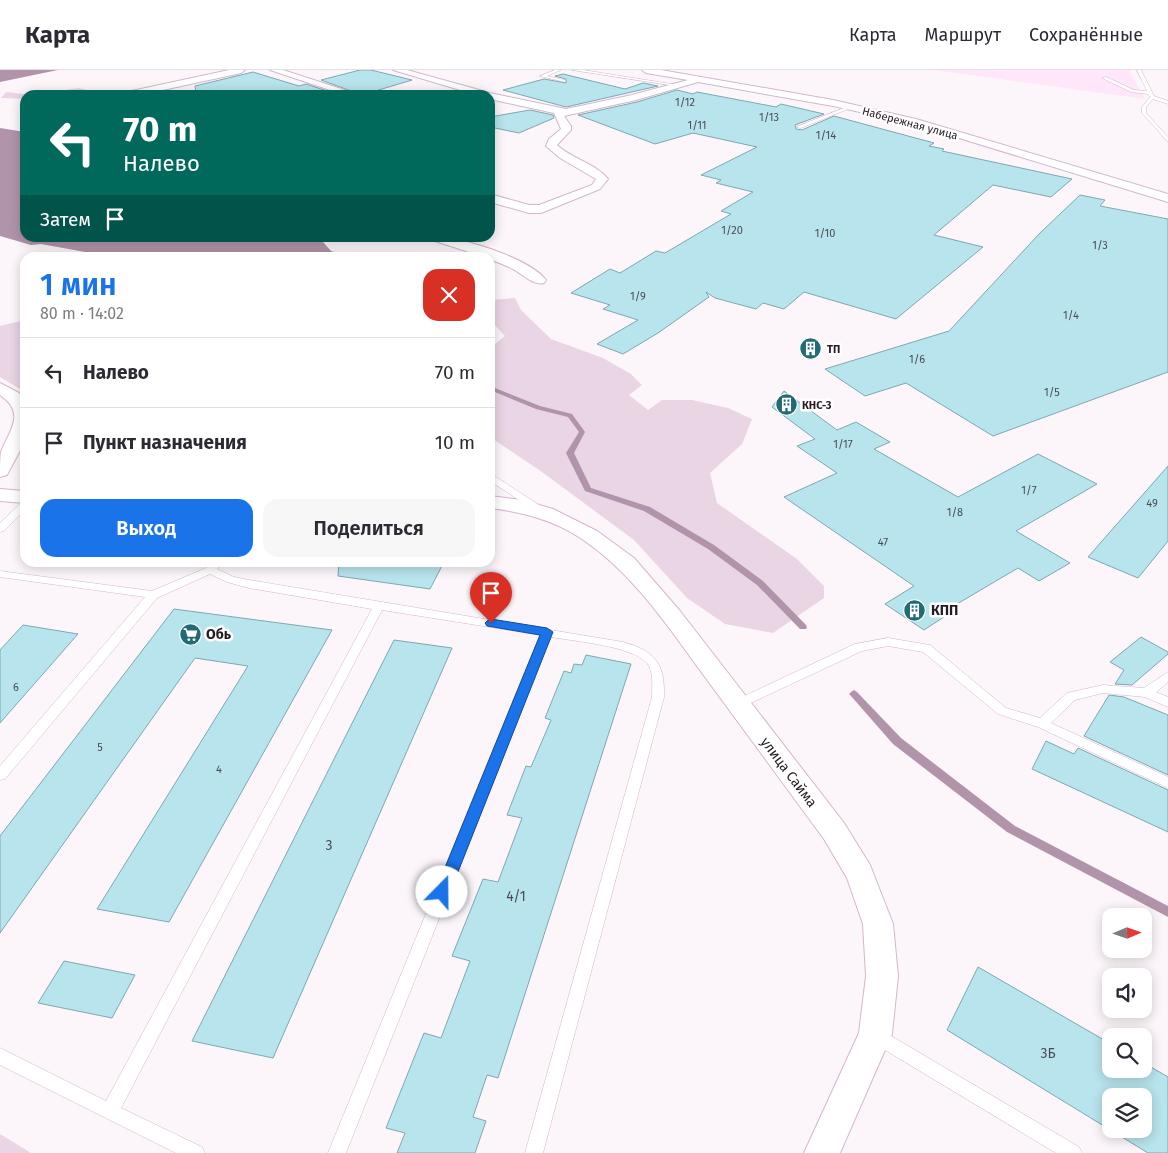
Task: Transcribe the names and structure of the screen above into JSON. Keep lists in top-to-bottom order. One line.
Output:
{"streets":{"street":["Набережная улица","улица Сайма"]},"places":{"building":["ТП","КНС-3","КПП"],"supermarket":["Обь"]},"house_numbers":["1/12","1/13","1/11","1/14","1/20","1/10","1/3","1/9","1/4","1/6","1/5","1/17","1/7","49","1/8","47","6","5","4","3","4/1","3Б"],"north":"right","page":{"header":"Карта","nav":["Карта","Маршрут","Сохранённые"],"turn":["70 m","Налево"],"then":"Затем","heading":["1 мин","80 m · 14:02"],"list":[{"name":"Налево","value":"70 m"},{"name":"Пункт назначения","value":"10 m"}],"buttons":["Выход","Поделиться"]}}
